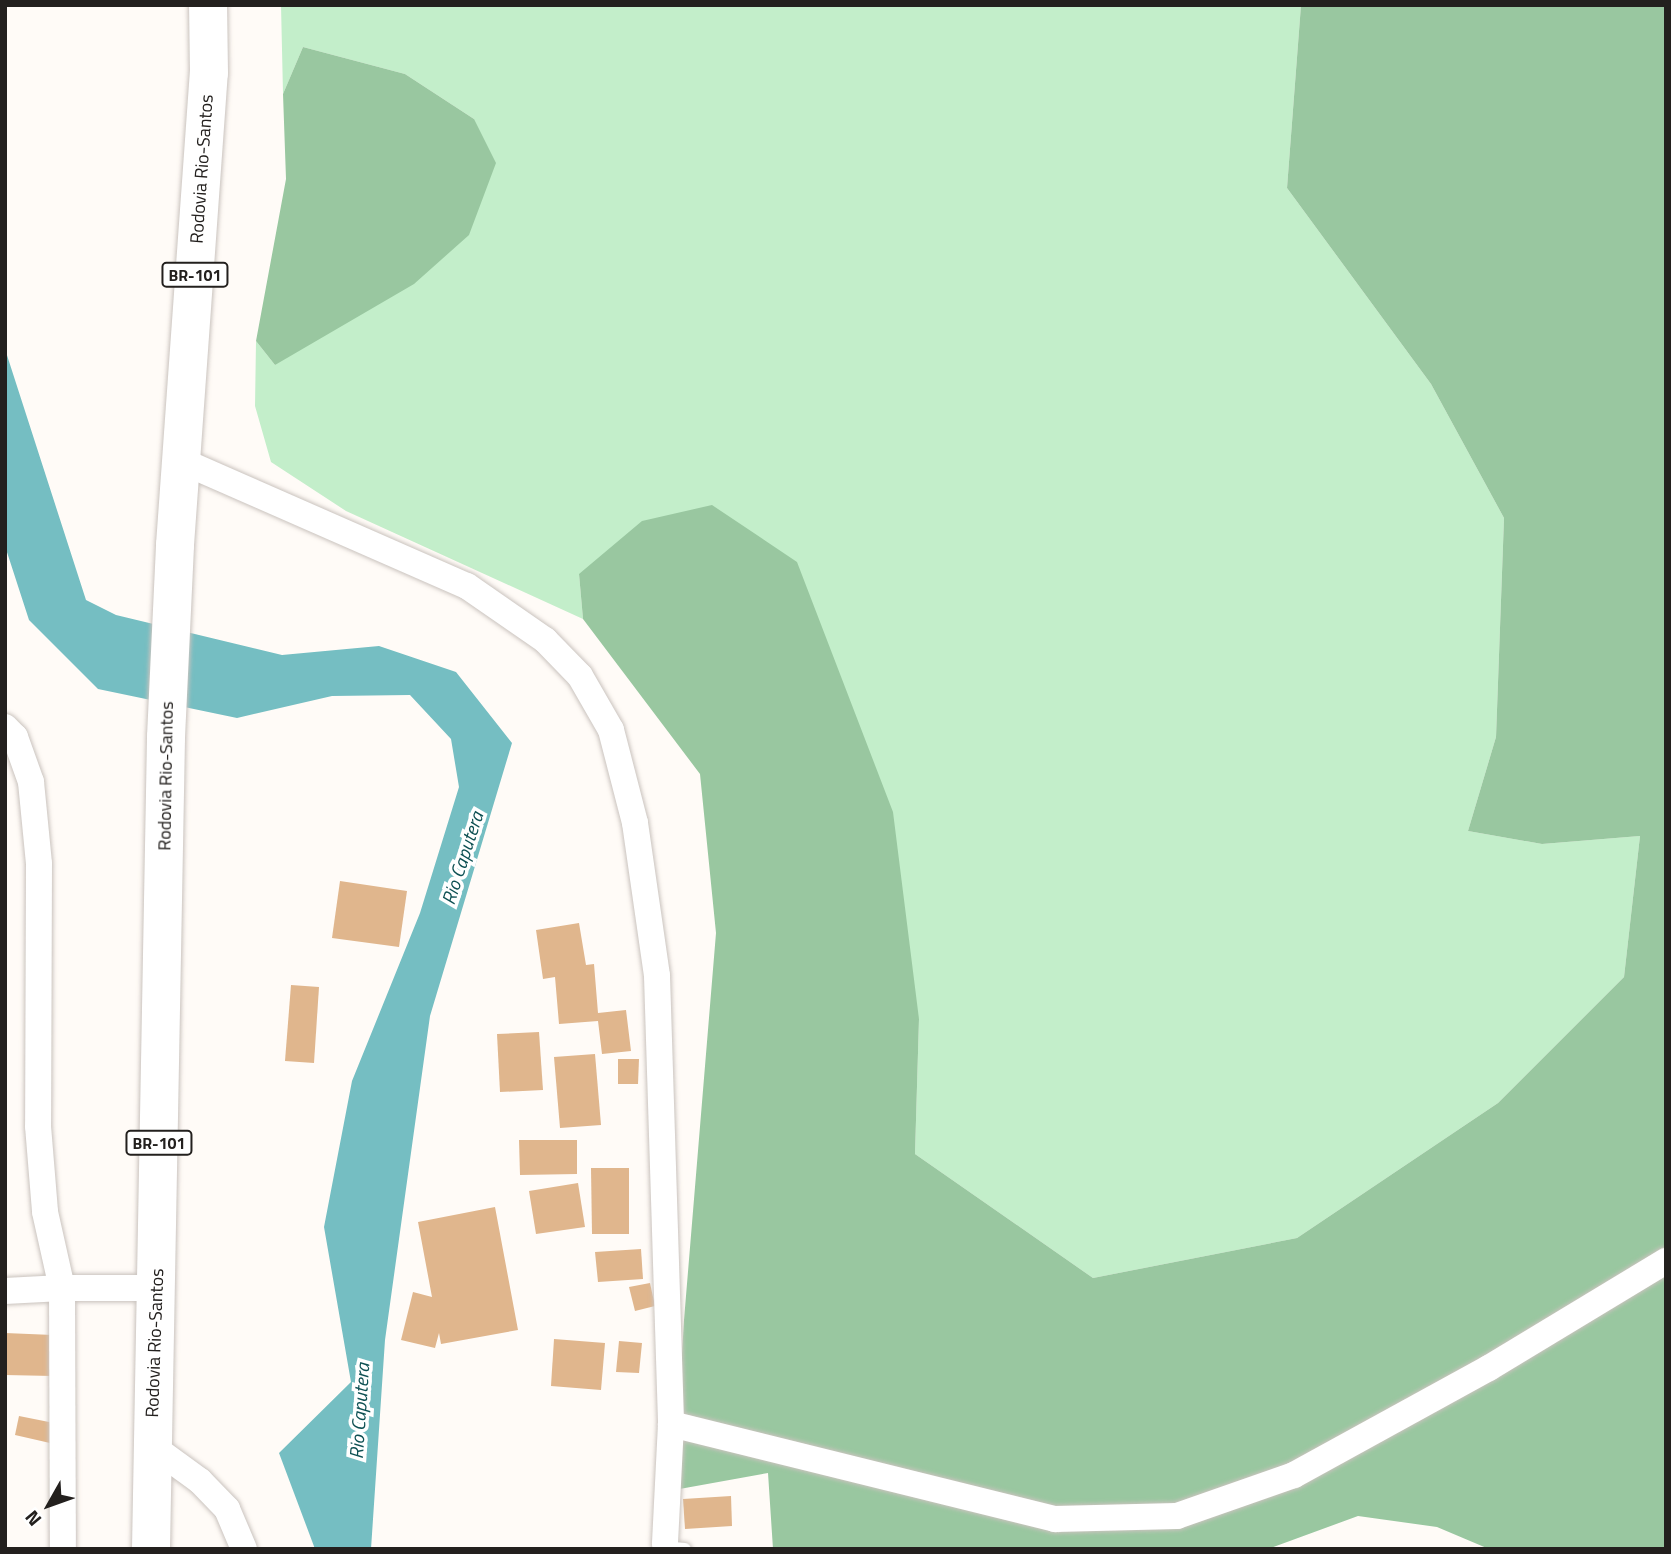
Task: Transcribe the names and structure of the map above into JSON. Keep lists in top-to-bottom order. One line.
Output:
{"streets":{"highway":["Rodovia Rio-Santos","BR-101"]},"water":["Rio Caputera"],"north":"bottom left"}
